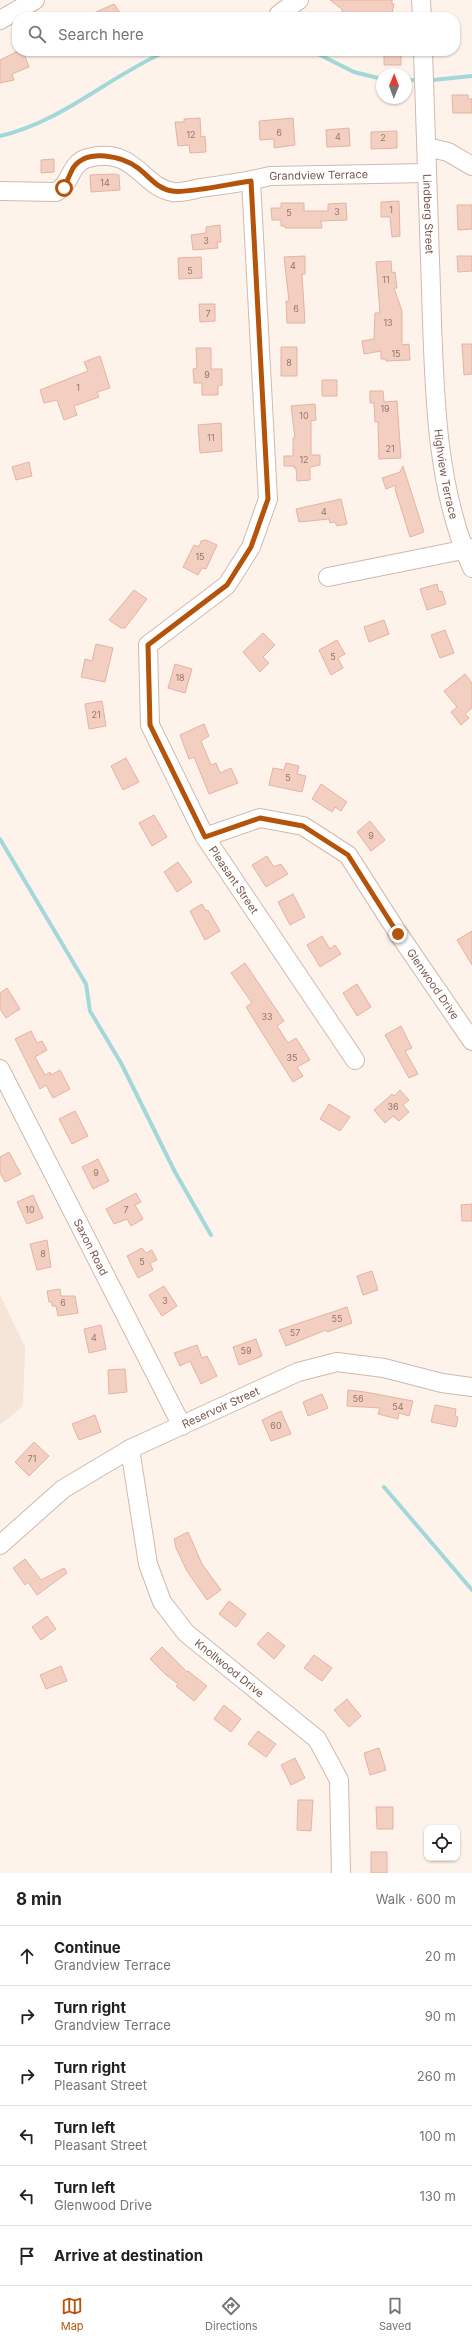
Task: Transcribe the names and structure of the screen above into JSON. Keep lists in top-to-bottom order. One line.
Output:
{"streets":{"street":["Grandview Terrace","Lindberg Street","Highview Terrace","Pleasant Street","Glenwood Drive","Saxon Road","Reservoir Street","Knollwood Drive"]},"crossings":[["Grandview Terrace","Lindberg Street"],["Grandview Terrace","Pleasant Street"],["Lindberg Street","Highview Terrace"],["Pleasant Street","Glenwood Drive"],["Saxon Road","Reservoir Street"],["Reservoir Street","Knollwood Drive"]],"house_numbers":["6","12","4","2","14","1","3","5","3","4","5","11","6","7","13","15","8","9","1","19","10","11","21","12","4","15","5","18","21","5","9","33","35","36","9","10","7","8","5","3","6","55","57","4","59","56","54","60","71"],"north":"top","page":{"search":"Search here","heading":["8 min","Walk · 600 m"],"list":[["Continue","Grandview Terrace","20 m"],["Turn right","Grandview Terrace","90 m"],["Turn right","Pleasant Street","260 m"],["Turn left","Pleasant Street","100 m"],["Turn left","Glenwood Drive","130 m"],"Arrive at destination"],"nav":["Map","Directions","Saved"]}}
